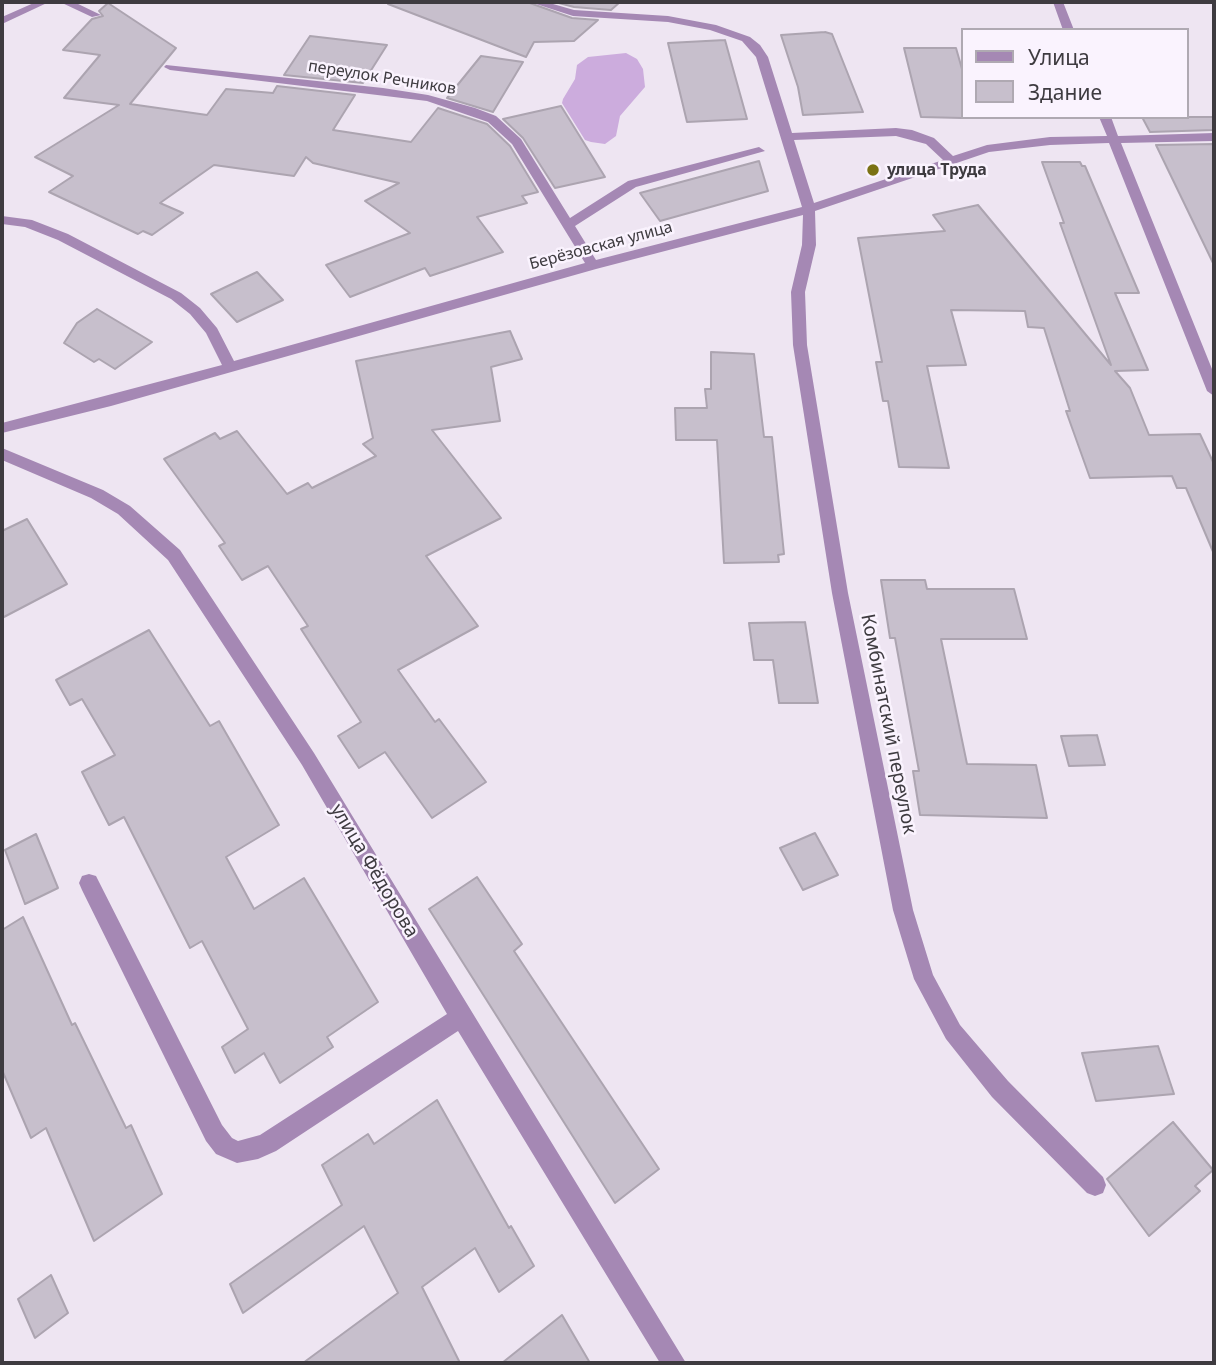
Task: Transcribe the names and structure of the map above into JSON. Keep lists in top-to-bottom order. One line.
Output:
{"streets":{"street":["переулок Речников","Берёзовская улица","Комбинатский переулок","улица Фёдорова"]},"crossings":[["переулок Речников","Берёзовская улица"],["Берёзовская улица","Комбинатский переулок"]],"places":["улица Труда"],"legend":["Улица","Здание"]}
